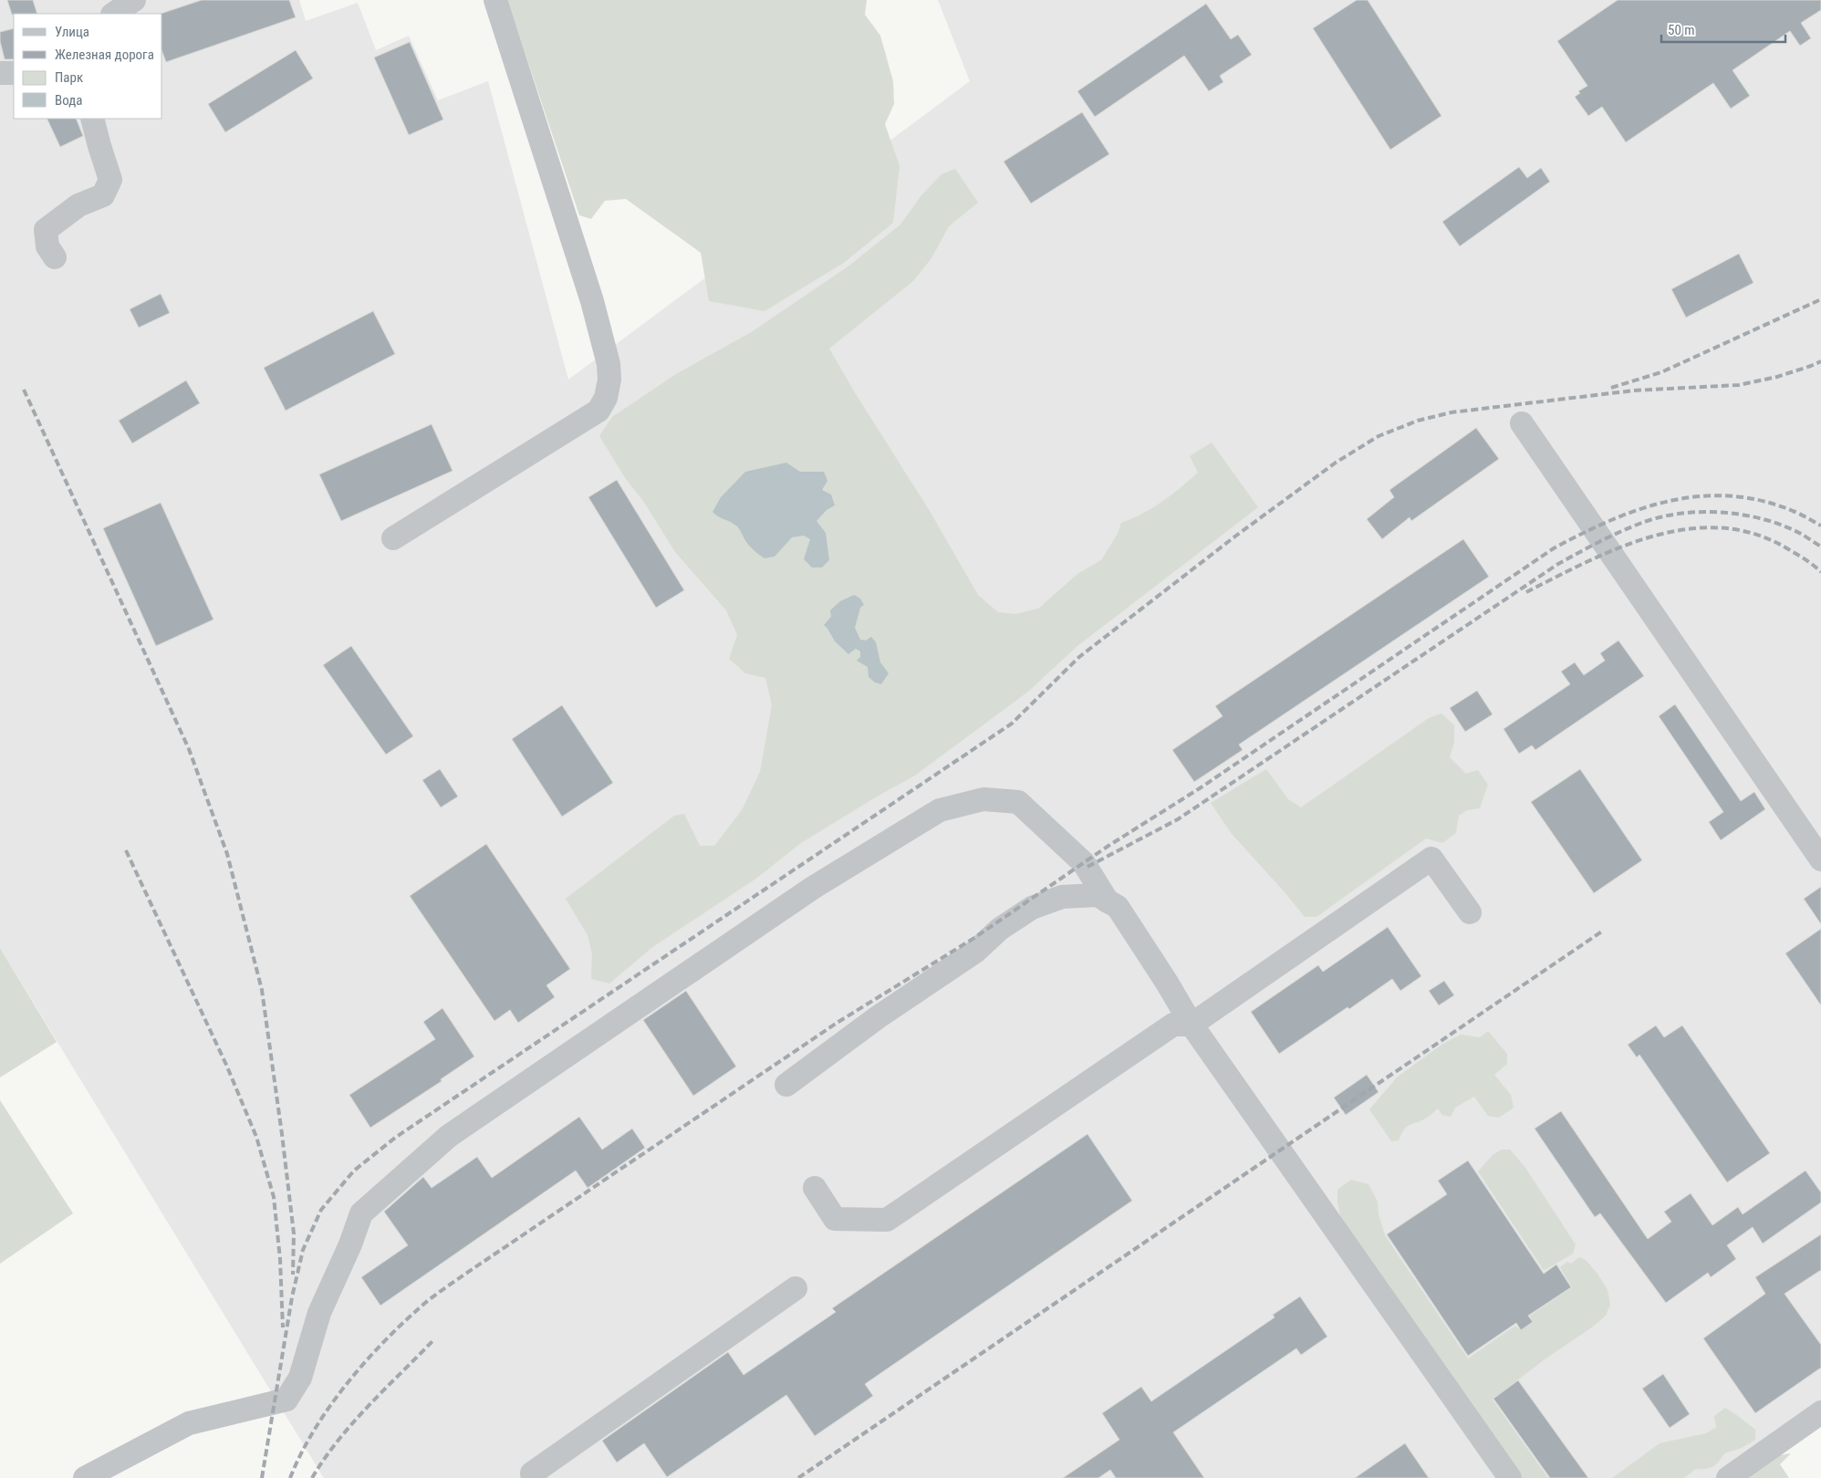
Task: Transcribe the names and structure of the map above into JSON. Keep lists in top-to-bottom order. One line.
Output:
{"legend":["Улица","Железная дорога","Парк","Вода"],"scale_bar":"50 m"}
